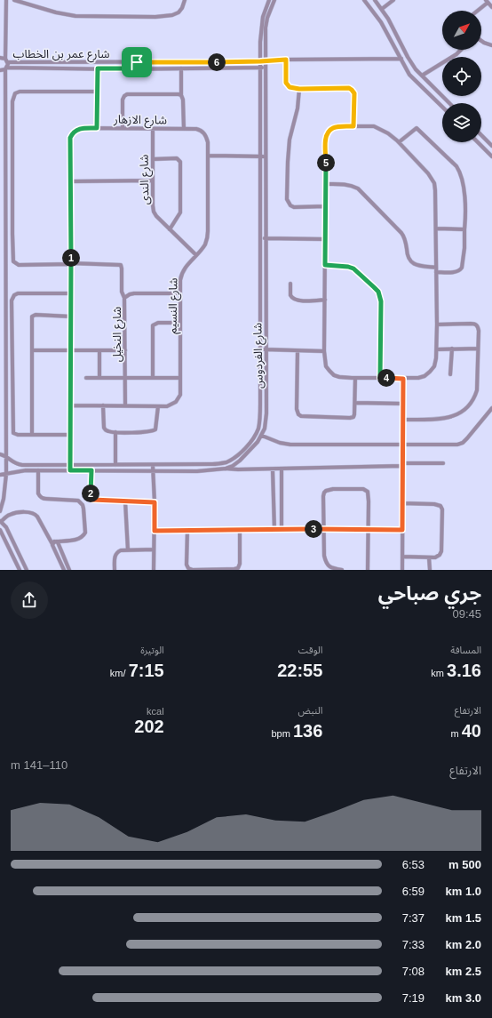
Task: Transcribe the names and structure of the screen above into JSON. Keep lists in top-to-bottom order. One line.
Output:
{"streets":{"street":["شارع عمر بن الخطاب","شارع الازهار","شارع الندى","شارع النسيم","شارع النخيل","شارع الفردوس"]},"crossings":[["شارع عمر بن الخطاب","شارع الفردوس"],["شارع الازهار","شارع الندى"],["شارع الازهار","شارع النسيم"],["شارع الازهار","شارع الفردوس"],["شارع الندى","شارع النسيم"],["شارع النسيم","شارع النخيل"]],"north":"top right","page":{"pins":["6","5","1","4","2","3"],"heading":["جري صباحي","09:45"],"stats":[["المسافة","3.16 km"],["الوقت","22:55"],["الوتيرة","7:15 /km"],["الارتفاع","40 m"],["النبض","136 bpm"],["kcal","202"]],"chart":["الارتفاع","110–141 m"],"list":[{"name":"500 m","note":"6:53"},{"name":"1.0 km","note":"6:59"},{"name":"1.5 km","note":"7:37"},{"name":"2.0 km","note":"7:33"},{"name":"2.5 km","note":"7:08"},{"name":"3.0 km","note":"7:19"}]}}
